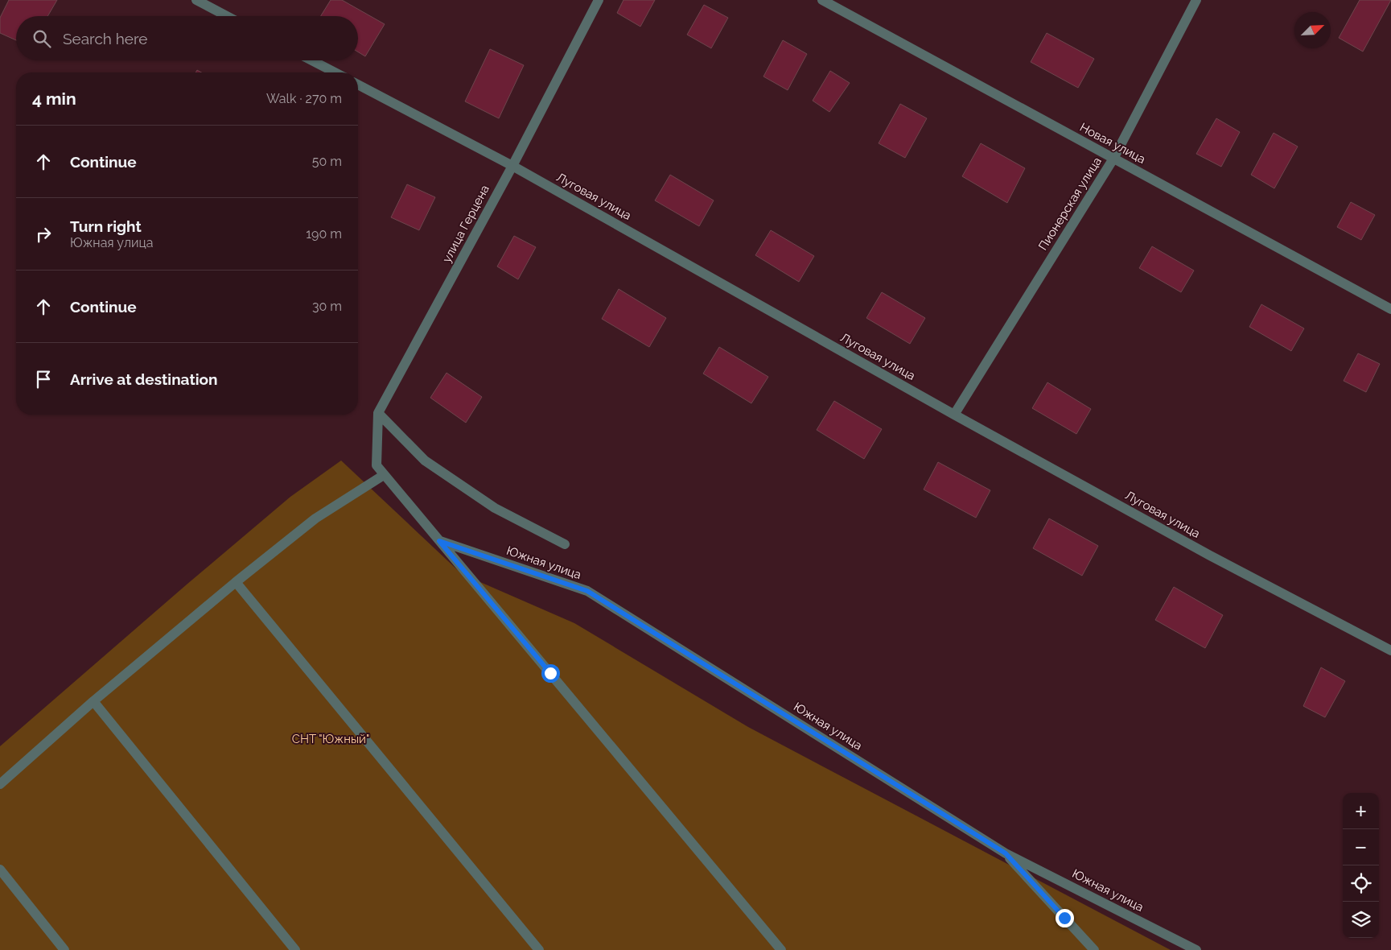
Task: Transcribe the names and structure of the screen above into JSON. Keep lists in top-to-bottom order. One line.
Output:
{"streets":{"street":["Новая улица","Луговая улица","Пионерская улица","улица Герцена","Южная улица"]},"crossings":[["Новая улица","Пионерская улица"],["Луговая улица","Пионерская улица"],["Луговая улица","улица Герцена"]],"parks":["СНТ \"Южный\""],"north":"top right","page":{"search":"Search here","heading":["4 min","Walk · 270 m"],"list":[["Continue","50 m"],["Turn right","Южная улица","190 m"],["Continue","30 m"],"Arrive at destination"],"map_buttons":["+","−"]}}
